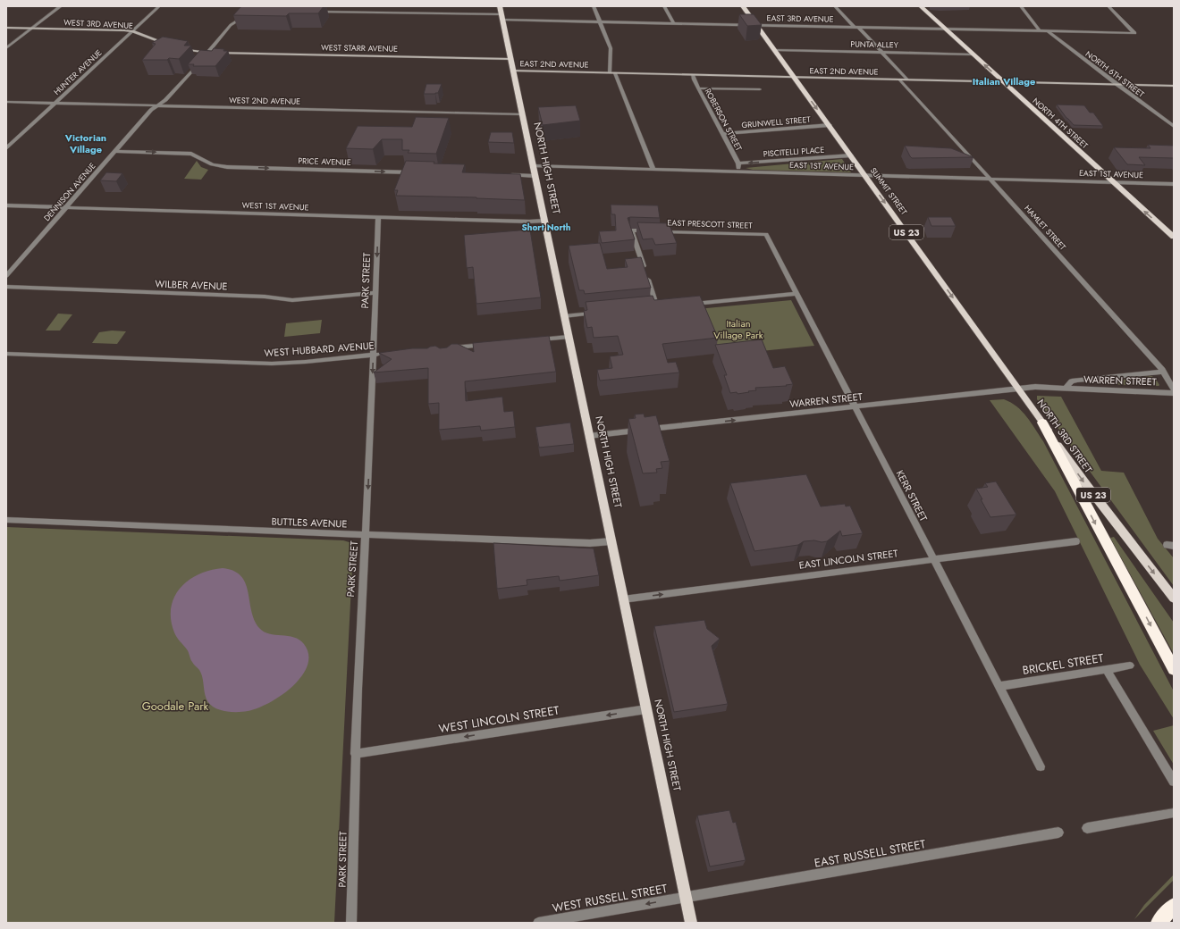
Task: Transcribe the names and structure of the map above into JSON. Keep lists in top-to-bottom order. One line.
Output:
{"streets":{"main road":["NORTH 4TH STREET","NORTH HIGH STREET","SUMMIT STREET","US 23","NORTH 3RD STREET"],"street":["EAST 3RD AVENUE","WEST 3RD AVENUE","PUNTA ALLEY","WEST STARR AVENUE","EAST 2ND AVENUE","HUNTER AVENUE","NORTH 6TH STREET","WEST 2ND AVENUE","ROBERSON STREET","GRUNWELL STREET","PISCITELLI PLACE","PRICE AVENUE","EAST 1ST AVENUE","DENNISON AVENUE","WEST 1ST AVENUE","EAST PRESCOTT STREET","HAMLET STREET","PARK STREET","WILBER AVENUE","WEST HUBBARD AVENUE","WARREN STREET","KERR STREET","BUTTLES AVENUE","EAST LINCOLN STREET","BRICKEL STREET","WEST LINCOLN STREET","EAST RUSSELL STREET","WEST RUSSELL STREET"]},"crossings":[["EAST 3RD AVENUE","NORTH 6TH STREET"],["EAST 3RD AVENUE","NORTH 4TH STREET"],["EAST 3RD AVENUE","NORTH HIGH STREET"],["EAST 3RD AVENUE","SUMMIT STREET"],["WEST 3RD AVENUE","HUNTER AVENUE"],["PUNTA ALLEY","NORTH 4TH STREET"],["PUNTA ALLEY","SUMMIT STREET"],["WEST STARR AVENUE","NORTH HIGH STREET"],["WEST STARR AVENUE","DENNISON AVENUE"],["EAST 2ND AVENUE","NORTH 6TH STREET"],["EAST 2ND AVENUE","ROBERSON STREET"],["EAST 2ND AVENUE","NORTH 4TH STREET"],["EAST 2ND AVENUE","NORTH HIGH STREET"],["EAST 2ND AVENUE","SUMMIT STREET"],["EAST 2ND AVENUE","HAMLET STREET"],["HUNTER AVENUE","WEST 2ND AVENUE"],["WEST 2ND AVENUE","NORTH HIGH STREET"],["WEST 2ND AVENUE","DENNISON AVENUE"],["ROBERSON STREET","GRUNWELL STREET"],["ROBERSON STREET","PISCITELLI PLACE"],["ROBERSON STREET","EAST 1ST AVENUE"],["GRUNWELL STREET","SUMMIT STREET"],["NORTH 4TH STREET","EAST 1ST AVENUE"],["PISCITELLI PLACE","SUMMIT STREET"],["PRICE AVENUE","DENNISON AVENUE"],["EAST 1ST AVENUE","NORTH HIGH STREET"],["EAST 1ST AVENUE","SUMMIT STREET"],["EAST 1ST AVENUE","HAMLET STREET"],["NORTH HIGH STREET","WEST 1ST AVENUE"],["NORTH HIGH STREET","WARREN STREET"],["NORTH HIGH STREET","BUTTLES AVENUE"],["NORTH HIGH STREET","EAST LINCOLN STREET"],["NORTH HIGH STREET","WEST LINCOLN STREET"],["NORTH HIGH STREET","EAST RUSSELL STREET"],["NORTH HIGH STREET","WEST RUSSELL STREET"],["SUMMIT STREET","WARREN STREET"],["SUMMIT STREET","NORTH 3RD STREET"],["DENNISON AVENUE","WEST 1ST AVENUE"],["WEST 1ST AVENUE","PARK STREET"],["EAST PRESCOTT STREET","KERR STREET"],["HAMLET STREET","WARREN STREET"],["PARK STREET","WILBER AVENUE"],["PARK STREET","WEST HUBBARD AVENUE"],["PARK STREET","BUTTLES AVENUE"],["PARK STREET","WEST LINCOLN STREET"],["WARREN STREET","NORTH 3RD STREET"],["WARREN STREET","KERR STREET"],["KERR STREET","EAST LINCOLN STREET"],["KERR STREET","BRICKEL STREET"],["EAST RUSSELL STREET","WEST RUSSELL STREET"]],"one_way":["NORTH 4TH STREET","PISCITELLI PLACE","PRICE AVENUE","SUMMIT STREET","PARK STREET","WARREN STREET","NORTH 3RD STREET","EAST LINCOLN STREET","WEST LINCOLN STREET","WEST RUSSELL STREET"],"districts":["Italian Village","Victorian Village","Short North"],"parks":["Italian Village Park","Goodale Park"]}
